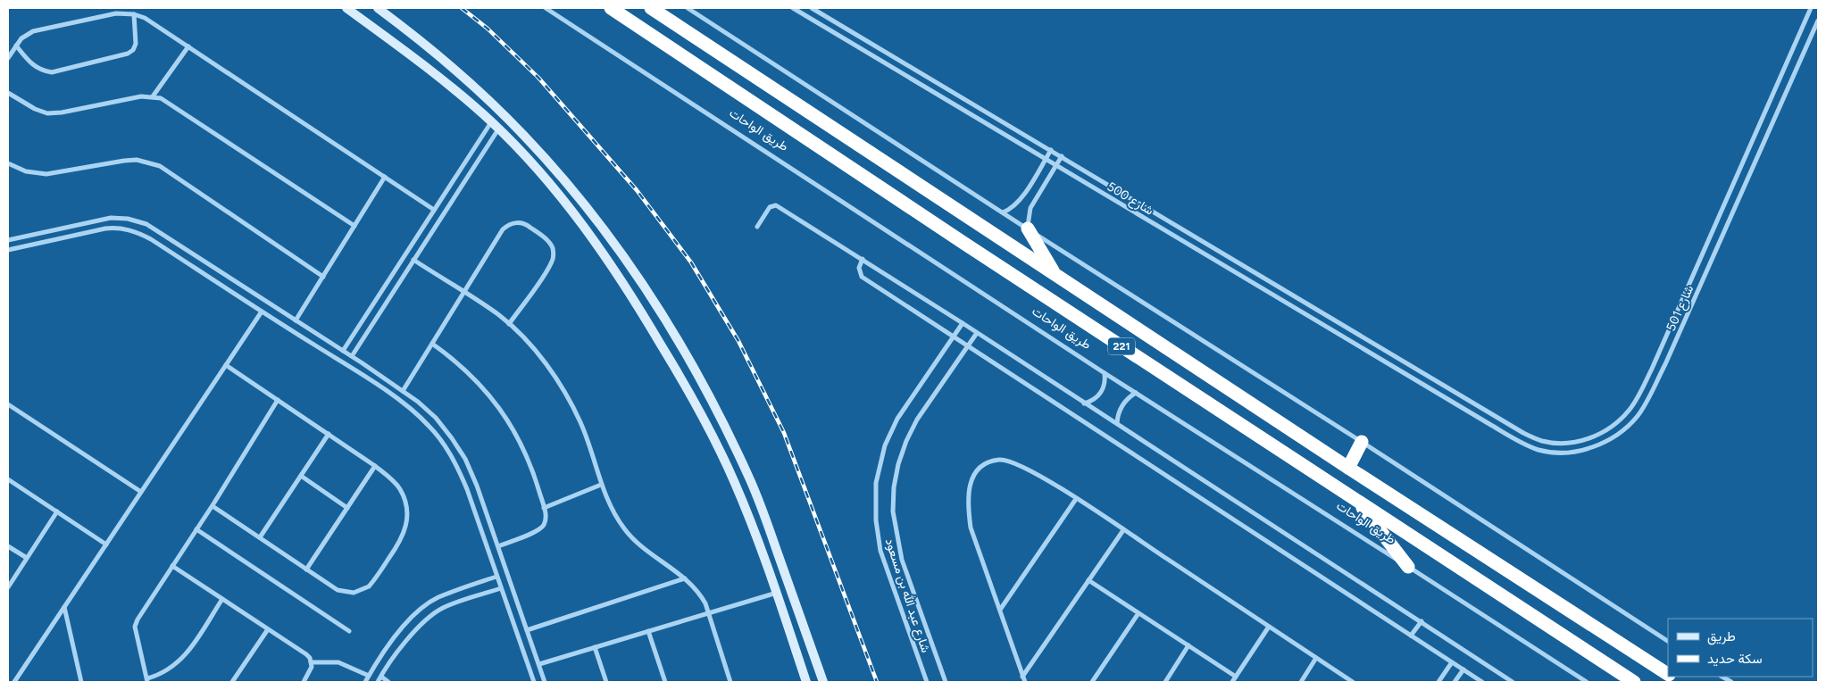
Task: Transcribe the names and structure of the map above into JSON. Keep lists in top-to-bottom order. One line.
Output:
{"streets":{"highway":["طريق الواحات","221"],"street":["شارع 500","شارع 501","شارع عبد الله بن مسعود"]},"crossings":[["شارع 500","شارع 501"]],"legend":["طريق","سكة حديد"]}
